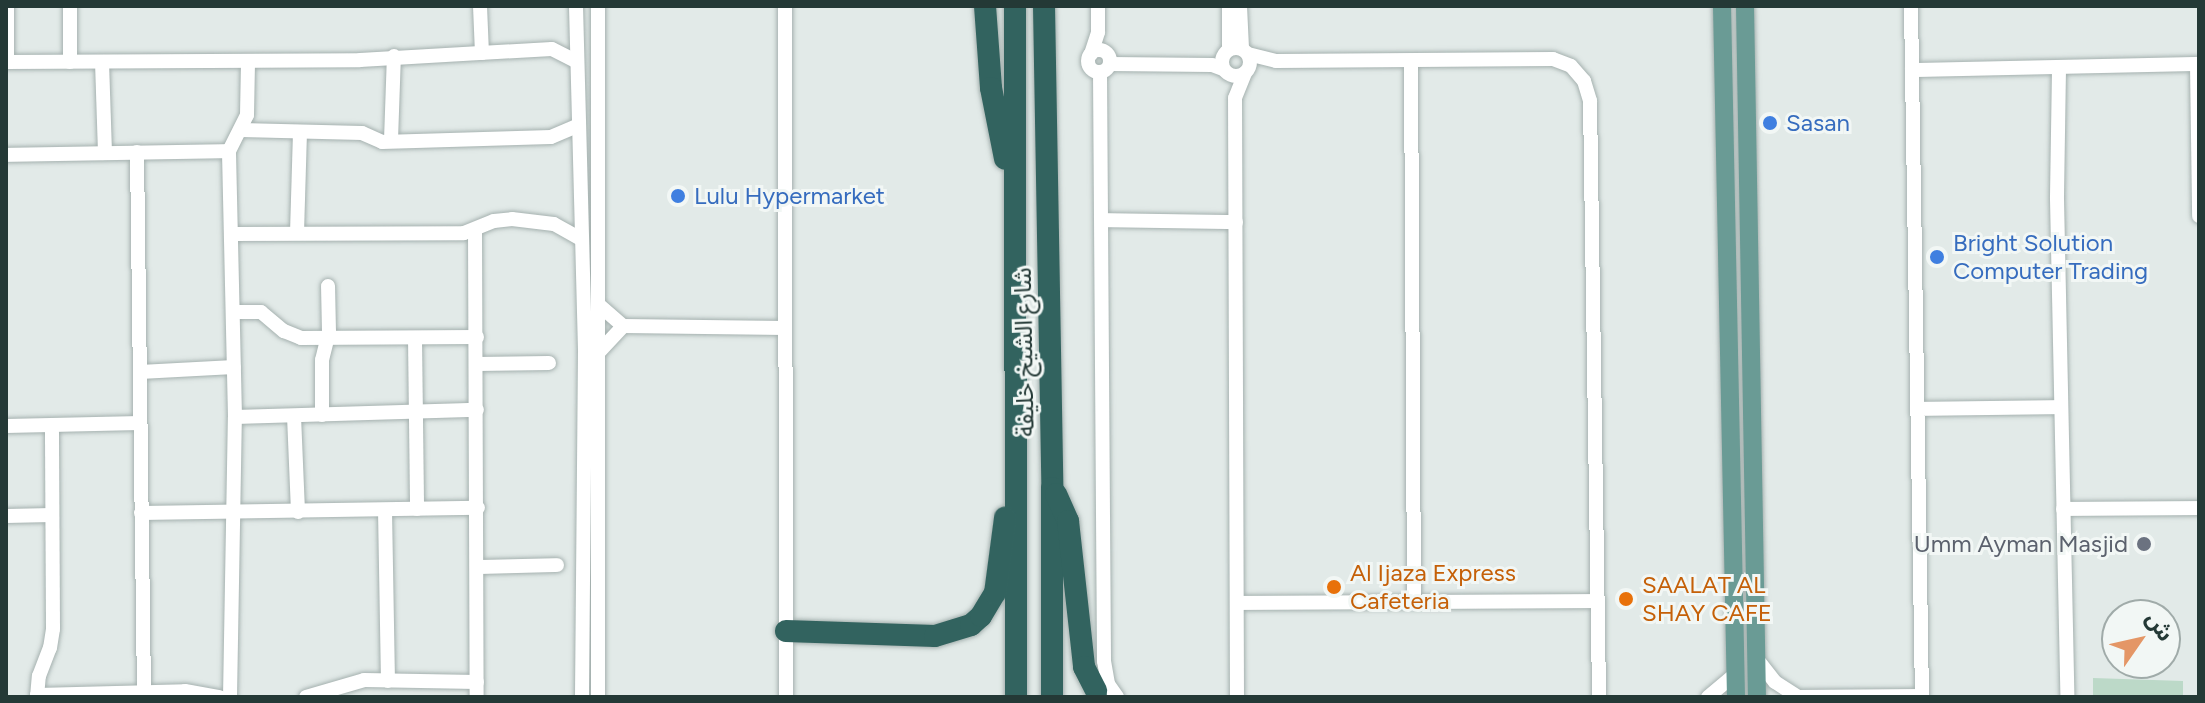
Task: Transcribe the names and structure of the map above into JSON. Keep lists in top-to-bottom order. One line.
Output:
{"streets":{"highway":["شارع الشيخ خليفة"]},"places":["Sasan","Lulu Hypermarket","Bright Solution Computer Trading","Umm Ayman Masjid","Al Ijaza Express Cafeteria","SAALAT AL SHAY CAFE"],"north":"top right"}
